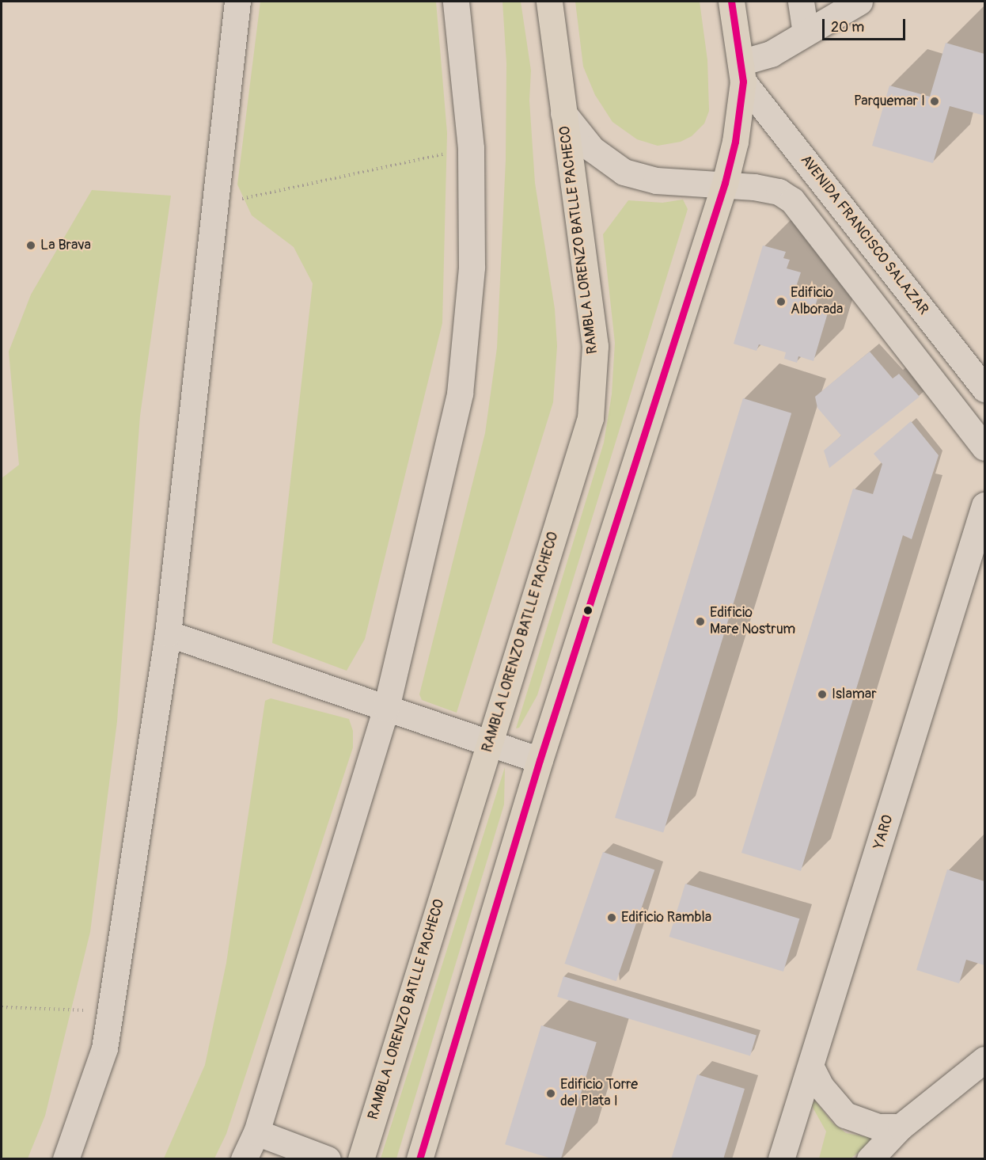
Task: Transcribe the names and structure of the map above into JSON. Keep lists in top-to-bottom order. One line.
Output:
{"streets":{"main road":["RAMBLA LORENZO BATLLE PACHECO"],"street":["AVENIDA FRANCISCO SALAZAR","YARO"]},"places":["Parquemar I","La Brava","Edificio Alborada","Edificio Mare Nostrum","Islamar","Edificio Rambla","Edificio Torre del Plata I"],"scale_bar":"20 m"}
